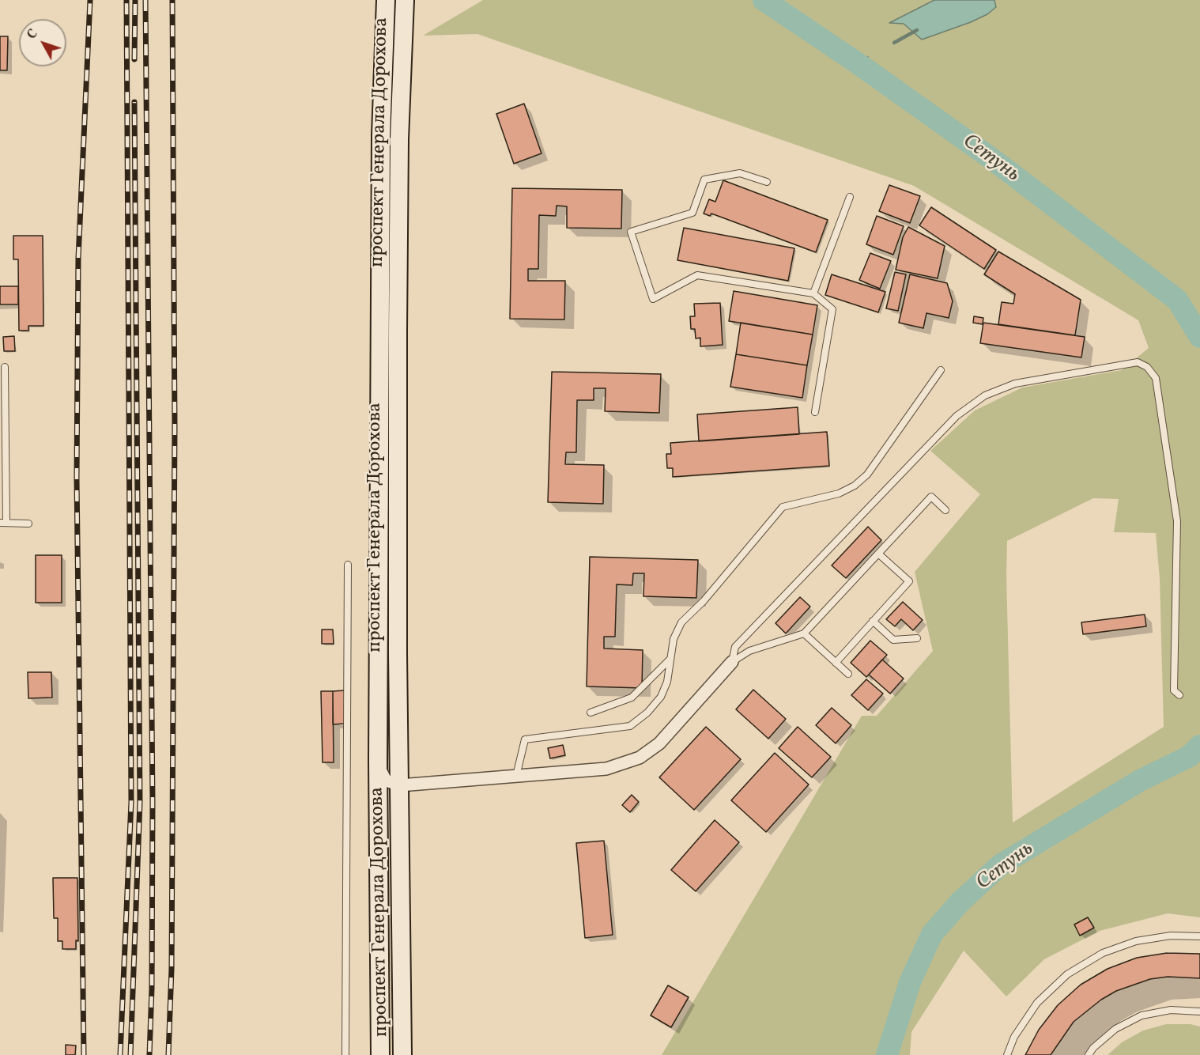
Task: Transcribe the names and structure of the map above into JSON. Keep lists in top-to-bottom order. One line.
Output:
{"streets":{"main road":["проспект Генерала Дорохова"]},"water":["Сетунь"],"north":"top left"}
